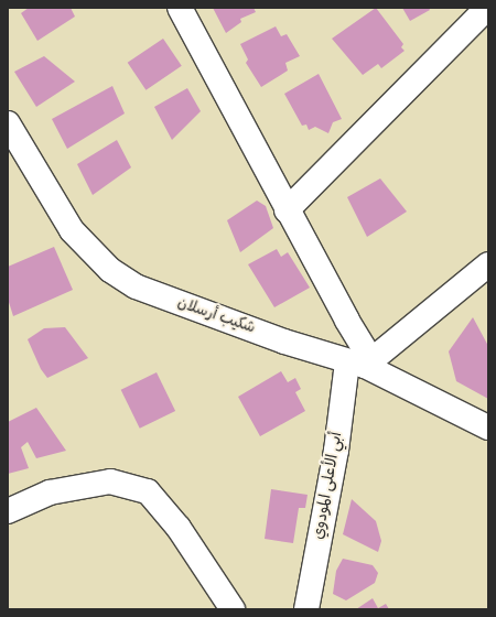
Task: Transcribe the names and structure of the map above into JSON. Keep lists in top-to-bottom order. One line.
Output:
{"streets":{"street":["شكيب أرسلان","أبي الأعلى المودوي"]},"crossings":[["شكيب أرسلان","أبي الأعلى المودوي"]]}
